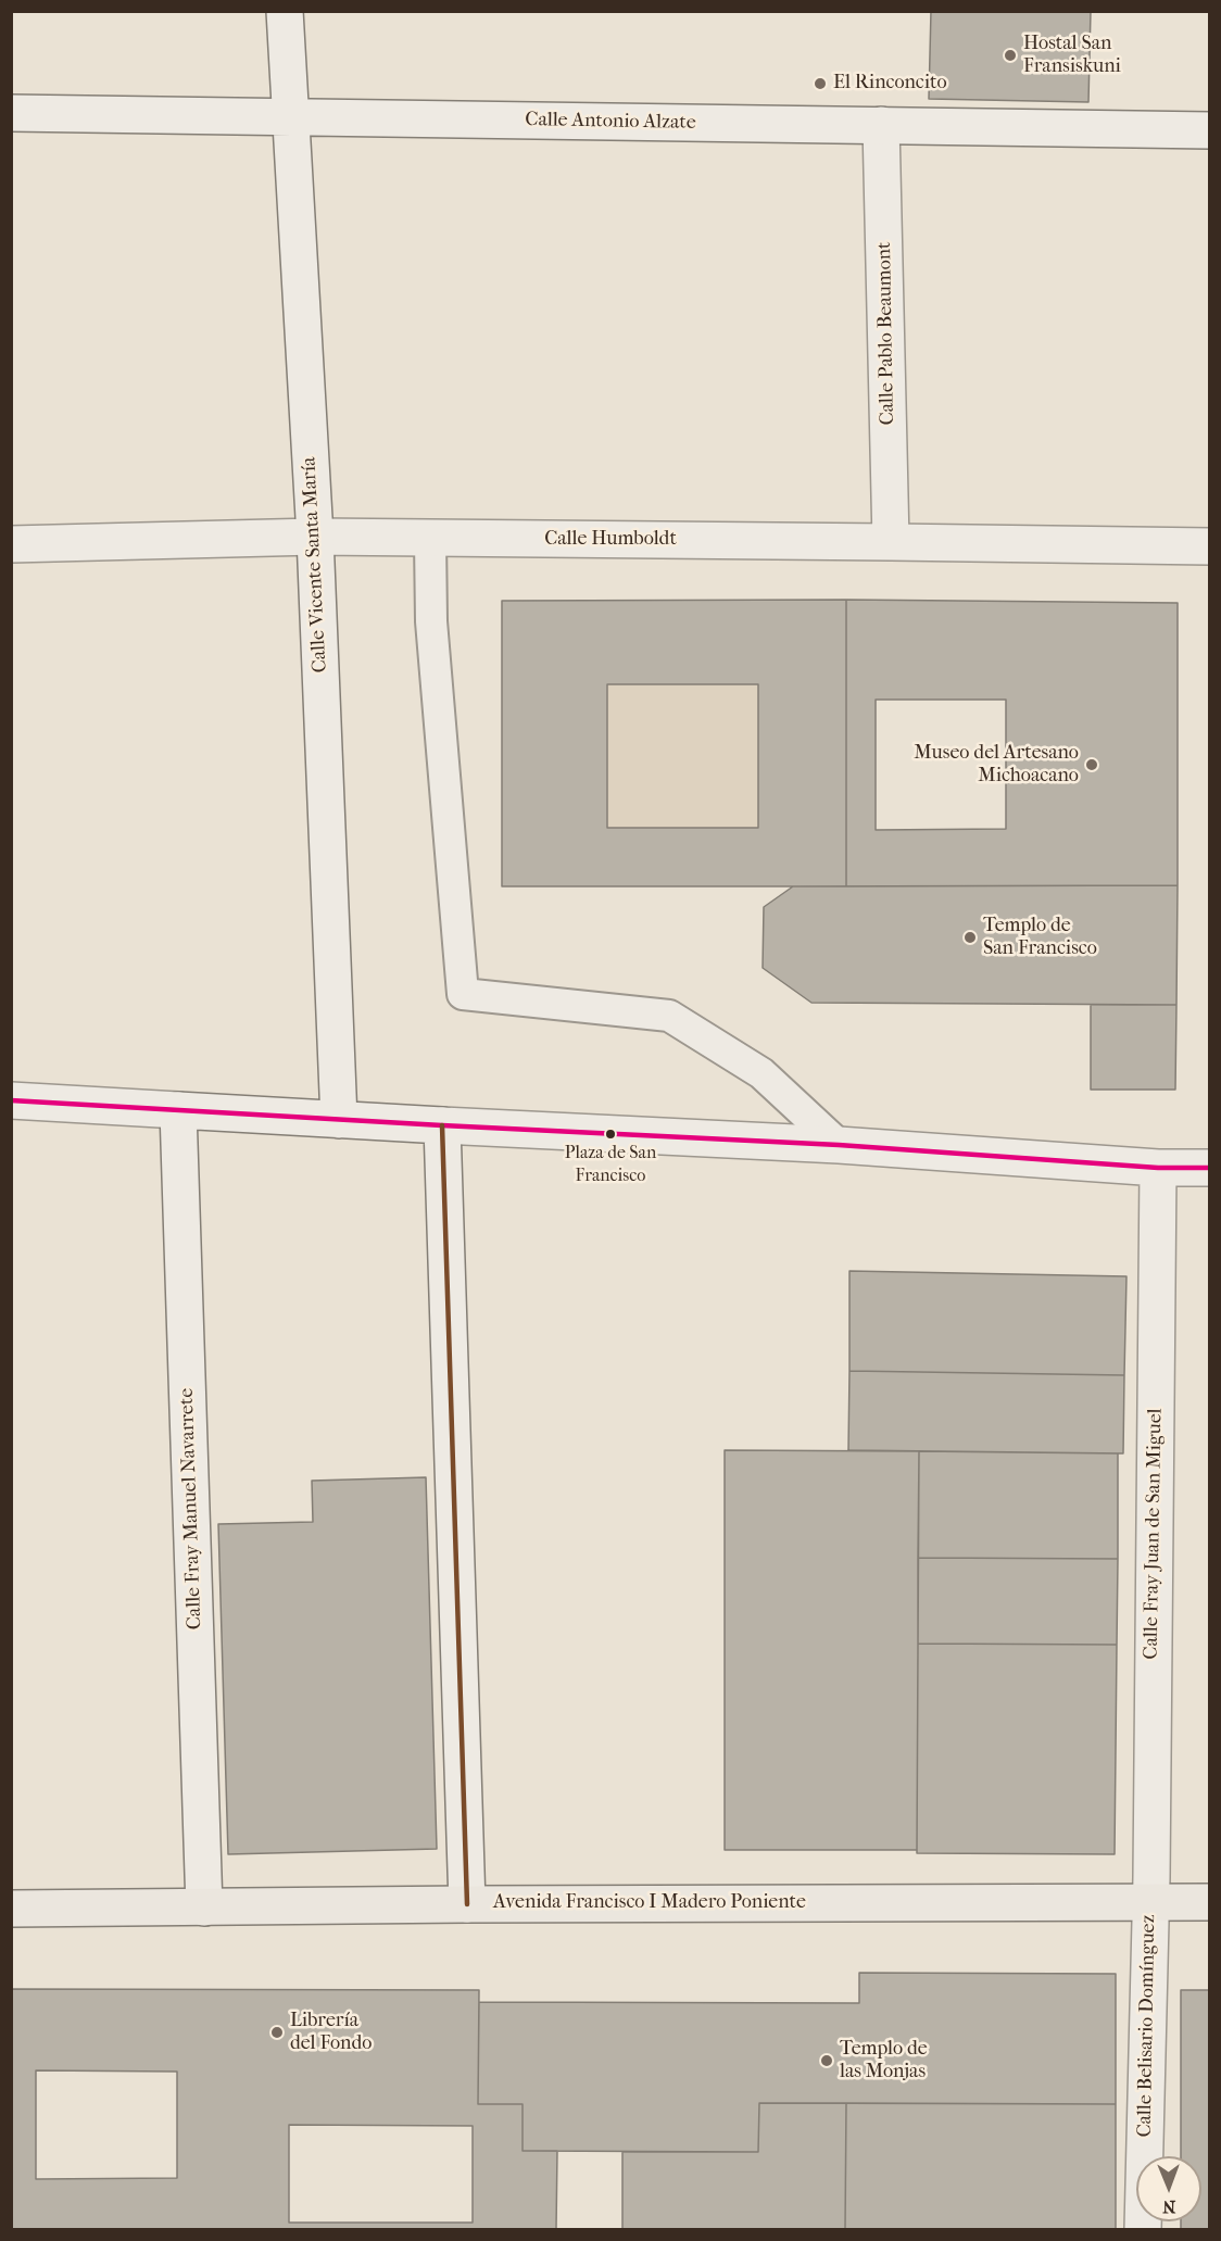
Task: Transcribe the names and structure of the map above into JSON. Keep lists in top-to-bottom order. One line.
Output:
{"streets":{"main road":["Avenida Francisco I Madero Poniente"],"street":["Calle Antonio Alzate","Calle Pablo Beaumont","Calle Humboldt","Calle Vicente Santa María","Calle Fray Manuel Navarrete","Calle Fray Juan de San Miguel","Calle Belisario Domínguez"]},"crossings":[["Calle Antonio Alzate","Calle Pablo Beaumont"],["Calle Antonio Alzate","Calle Vicente Santa María"],["Calle Pablo Beaumont","Calle Humboldt"],["Calle Humboldt","Calle Vicente Santa María"],["Calle Fray Manuel Navarrete","Avenida Francisco I Madero Poniente"],["Calle Fray Juan de San Miguel","Avenida Francisco I Madero Poniente"],["Calle Fray Juan de San Miguel","Calle Belisario Domínguez"],["Avenida Francisco I Madero Poniente","Calle Belisario Domínguez"]],"places":["Hostal San Fransiskuni","El Rinconcito","Museo del Artesano Michoacano","Templo de San Francisco","Plaza de San Francisco","Librería del Fondo","Templo de las Monjas"],"north":"bottom"}
